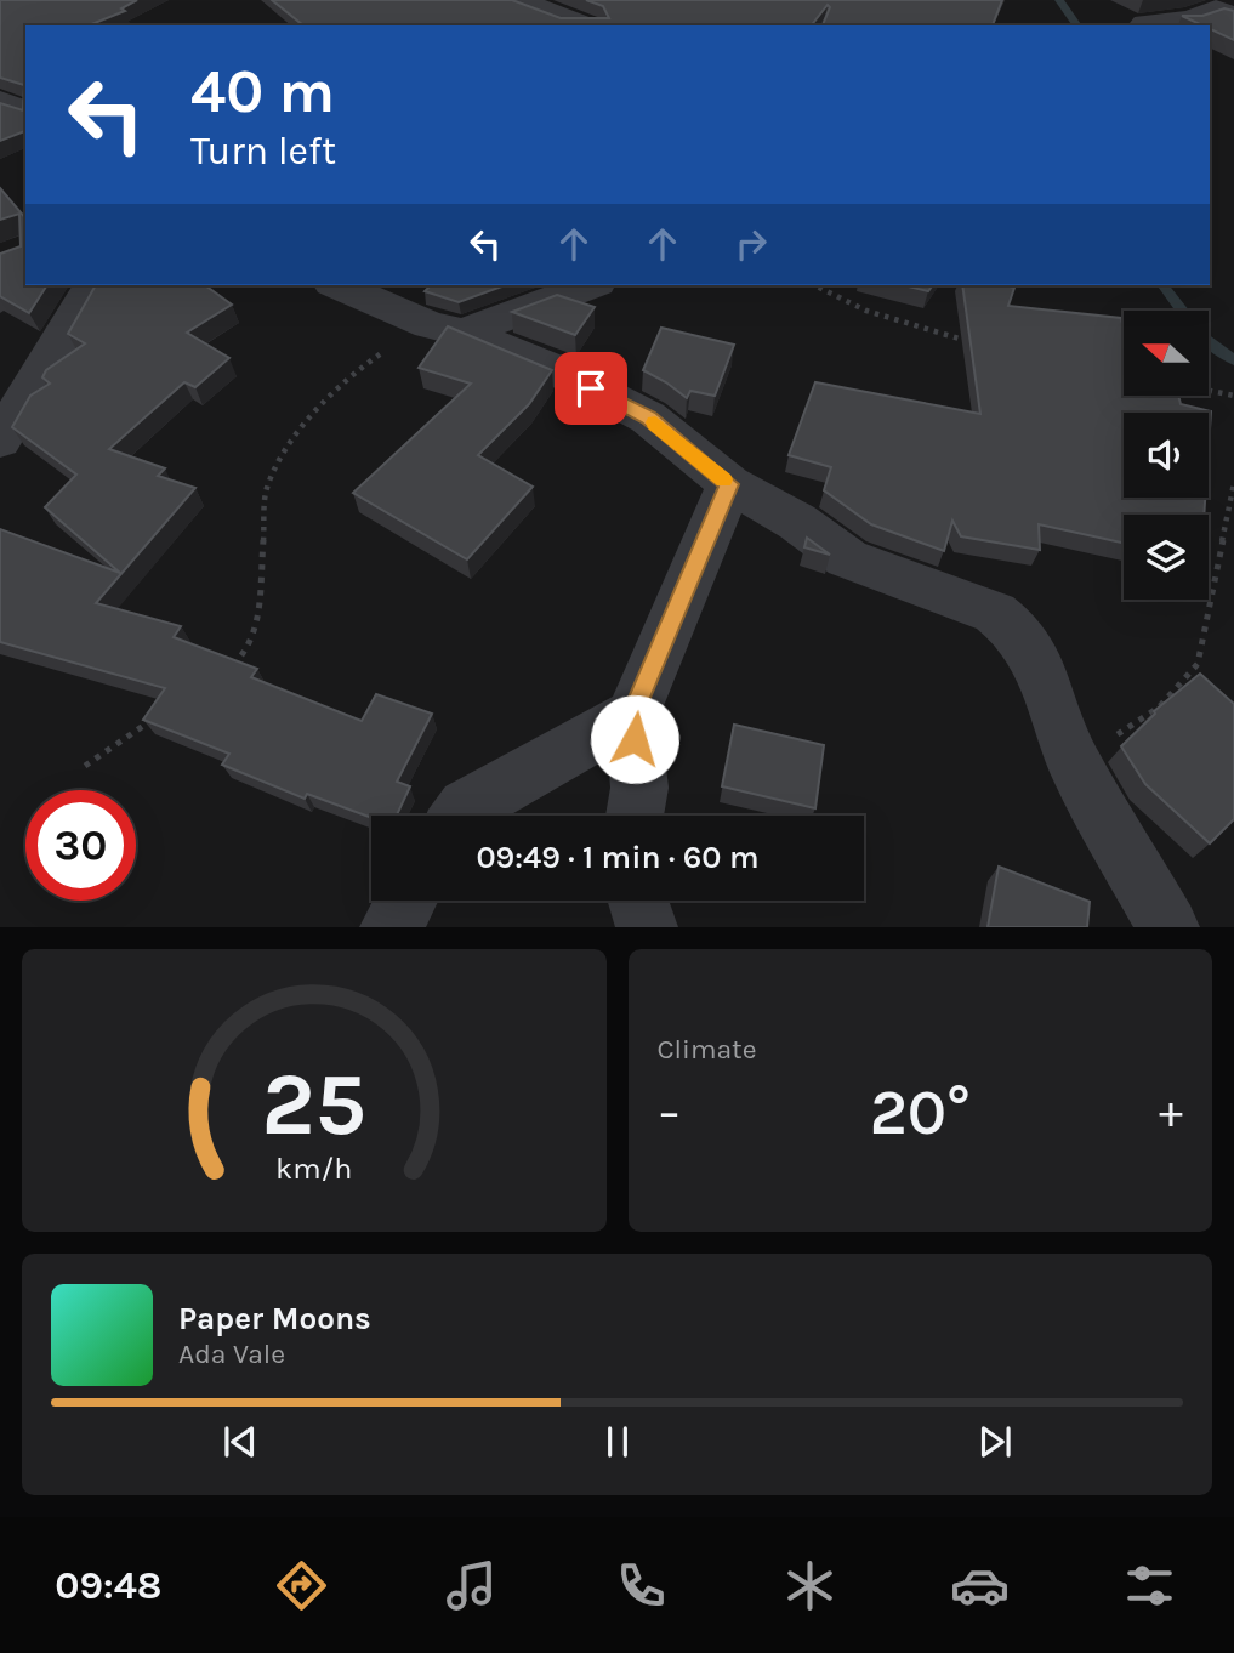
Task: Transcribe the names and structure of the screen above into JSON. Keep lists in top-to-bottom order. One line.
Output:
{"north":"left","page":{"turn":["40 m","Turn left"],"limit":"30","trip":"09:49 · 1 min · 60 m","tile":"Climate","heat":["−","20°","+"],"song":["Paper Moons","Ada Vale"],"tabs":"09:48","gauge":["25","km/h"]}}
